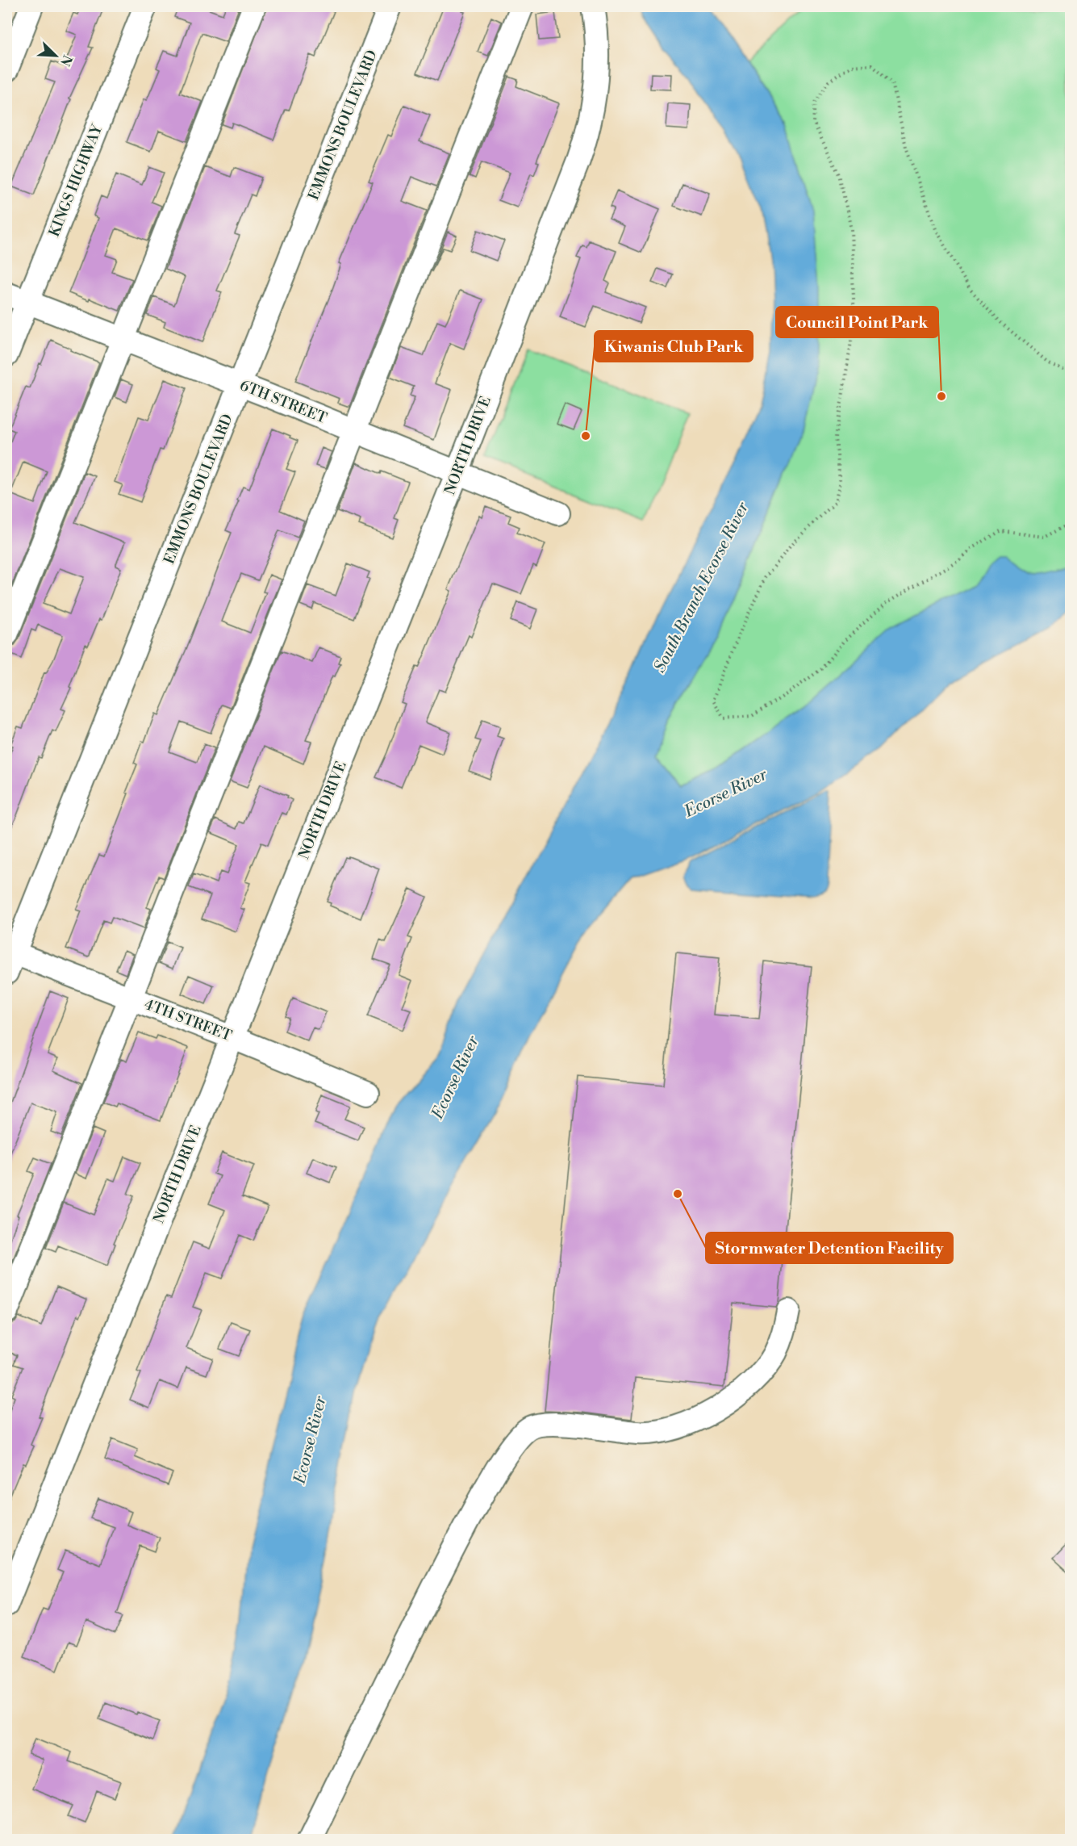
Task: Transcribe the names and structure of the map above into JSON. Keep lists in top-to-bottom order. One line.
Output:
{"streets":{"street":["EMMONS BOULEVARD","KINGS HIGHWAY","6TH STREET","NORTH DRIVE","4TH STREET"]},"crossings":[["EMMONS BOULEVARD","6TH STREET"],["EMMONS BOULEVARD","4TH STREET"],["KINGS HIGHWAY","6TH STREET"],["6TH STREET","NORTH DRIVE"],["NORTH DRIVE","4TH STREET"]],"water":["South Branch Ecorse River","Ecorse River"],"places":["Council Point Park","Kiwanis Club Park","Stormwater Detention Facility"],"north":"bottom right"}
